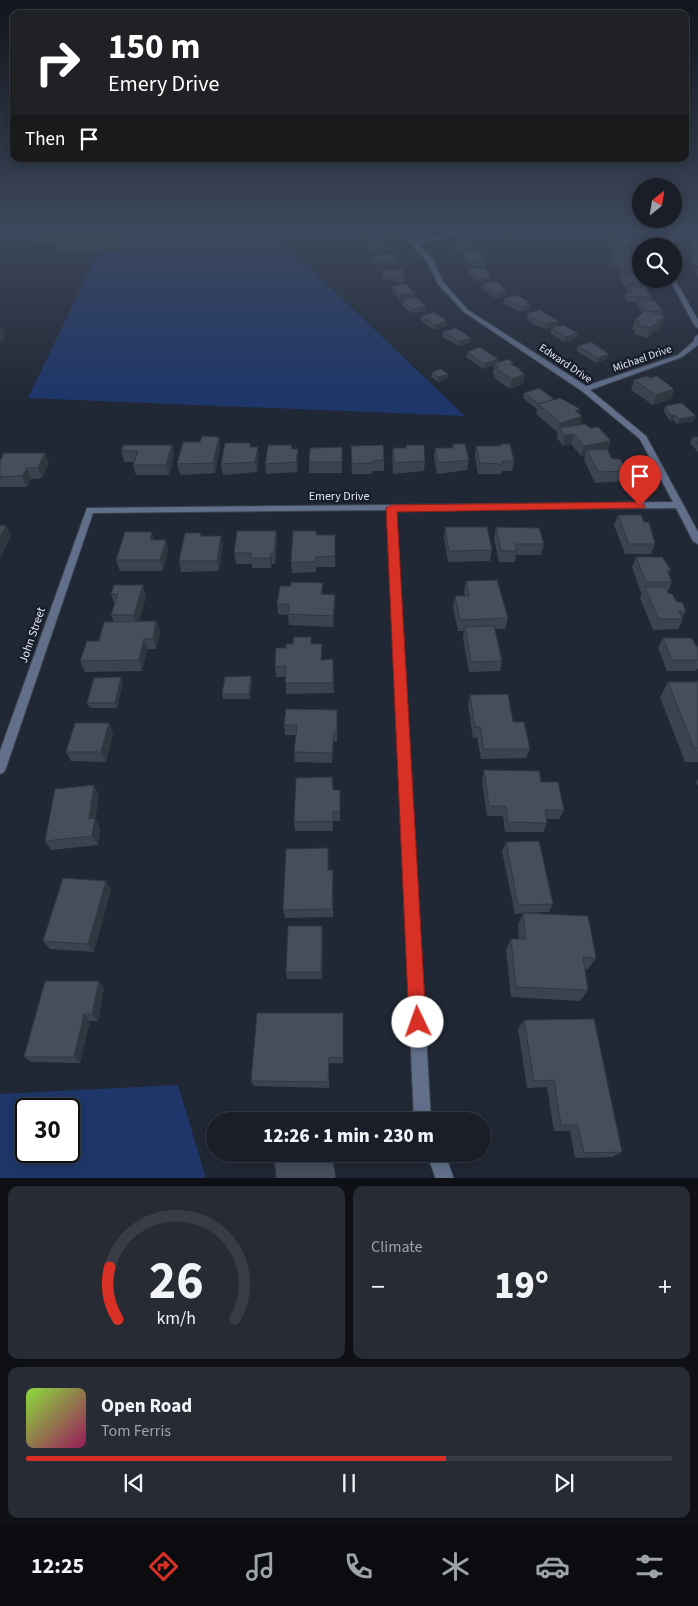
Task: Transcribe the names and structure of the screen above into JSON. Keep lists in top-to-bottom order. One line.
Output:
{"streets":{"street":["Michael Drive","Edward Drive","Emery Drive","John Street"]},"crossings":[["Michael Drive","Edward Drive"],["Edward Drive","Emery Drive"],["Emery Drive","John Street"]],"north":"top right","page":{"turn":["150 m","Emery Drive"],"then":"Then","limit":"30","trip":"12:26 · 1 min · 230 m","tile":"Climate","heat":["−","19°","+"],"song":["Open Road","Tom Ferris"],"tabs":"12:25","gauge":["26","km/h"]}}
